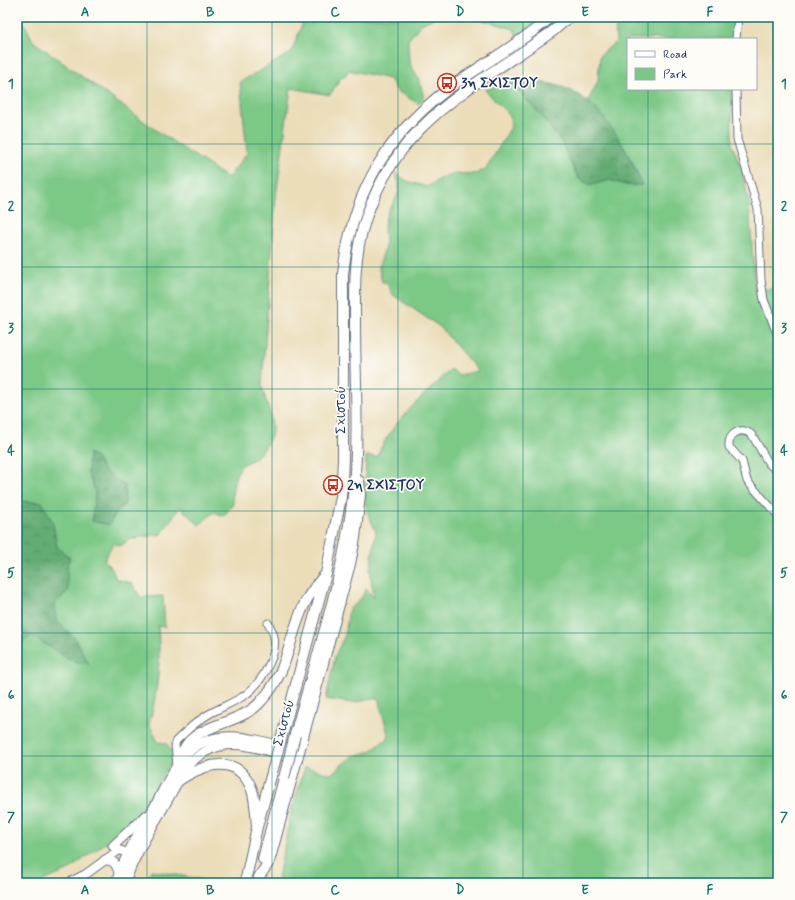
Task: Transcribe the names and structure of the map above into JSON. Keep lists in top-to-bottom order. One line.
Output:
{"streets":{"main road":["Σχιστού"]},"places":{"bus stop":["3η ΣΧΙΣΤΟΥ","2η ΣΧΙΣΤΟΥ"]},"legend":["Road","Park"],"grid":{"columns":["A","B","C","D","E","F"],"rows":["1","2","3","4","5","6","7"]}}
